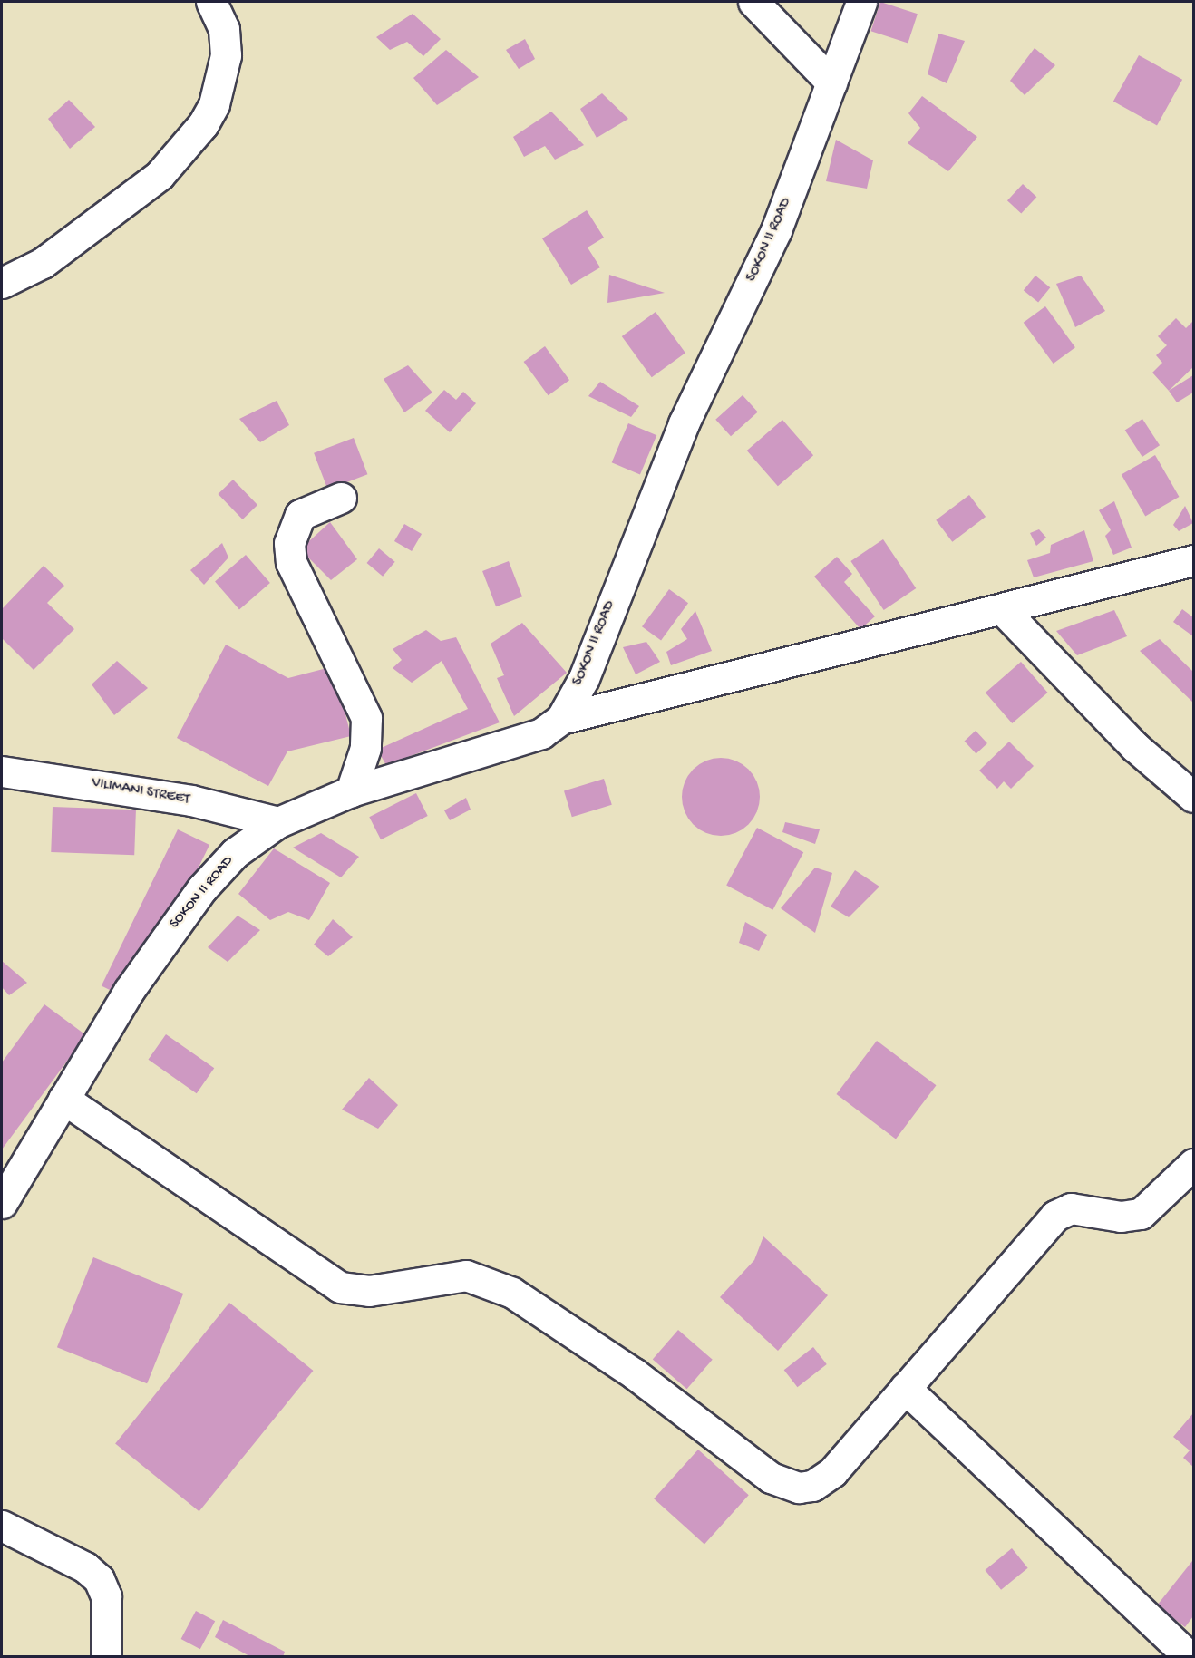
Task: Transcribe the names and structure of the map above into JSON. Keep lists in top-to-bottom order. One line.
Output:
{"streets":{"street":["SOKON II ROAD","VILIMANI STREET"]},"crossings":[["SOKON II ROAD","VILIMANI STREET"]]}
